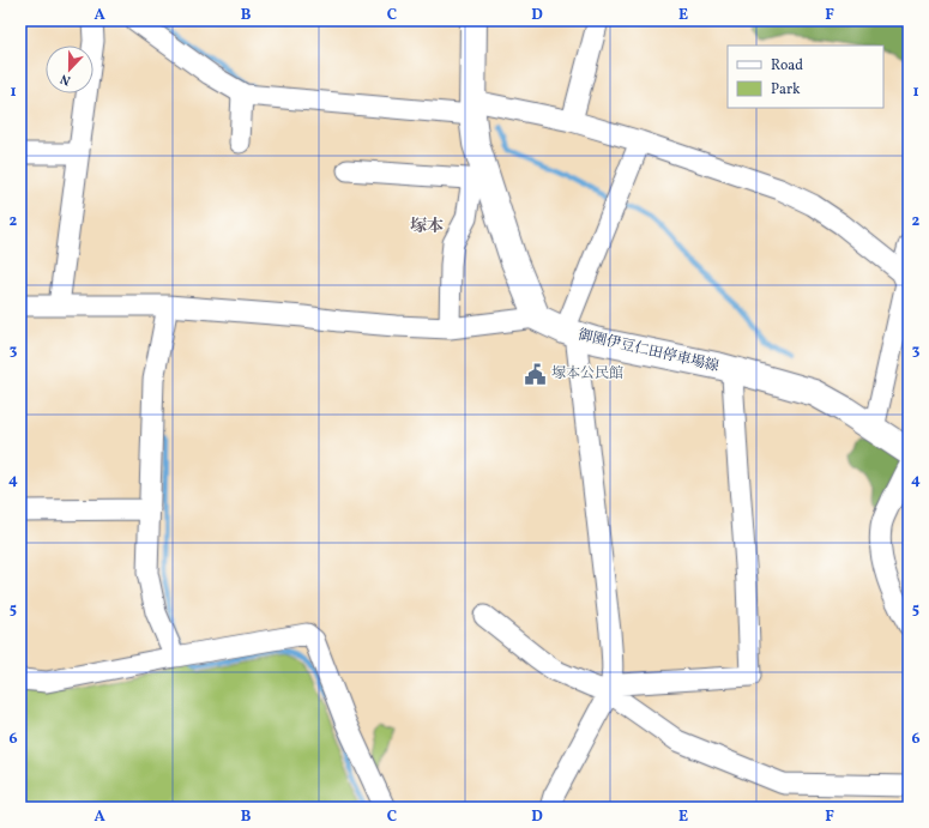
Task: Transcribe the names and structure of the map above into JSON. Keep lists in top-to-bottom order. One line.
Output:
{"streets":{"main road":["御園伊豆仁田停車場線"]},"districts":["塚本"],"places":{"public building":["塚本公民館"]},"legend":["Road","Park"],"north":"bottom","grid":{"columns":["A","B","C","D","E","F"],"rows":["1","2","3","4","5","6"]}}
